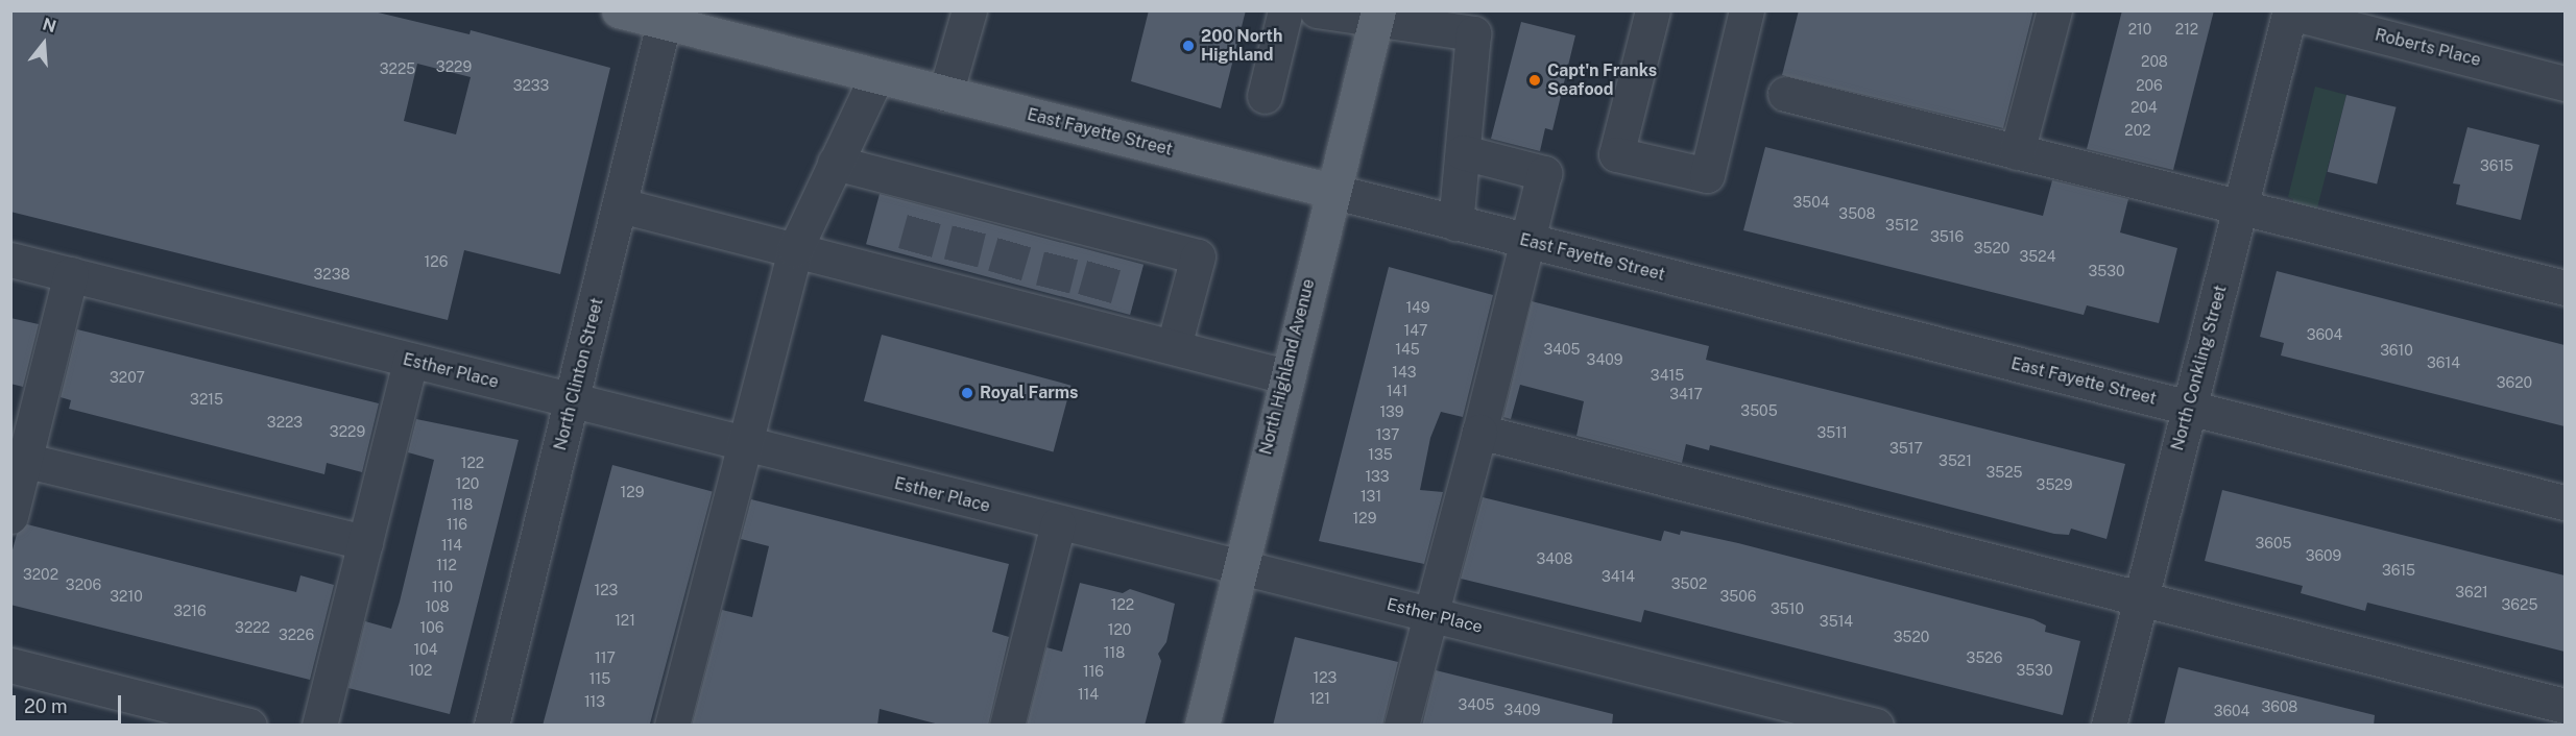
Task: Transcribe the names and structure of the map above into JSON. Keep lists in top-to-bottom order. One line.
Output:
{"streets":{"main road":["East Fayette Street","North Highland Avenue"],"street":["Roberts Place","North Conkling Street","Esther Place","North Clinton Street"]},"crossings":[["Roberts Place","North Conkling Street"],["East Fayette Street","North Highland Avenue"],["East Fayette Street","North Conkling Street"],["East Fayette Street","North Clinton Street"],["North Highland Avenue","Esther Place"],["Esther Place","North Clinton Street"]],"places":["200 North Highland","Capt'n Franks Seafood","Royal Farms"],"house_numbers":["210","212","208","3229","3225","3233","206","204","202","3615","3504","3508","3512","3516","3520","3524","126","3530","3238","149","147","3604","145","3405","3610","3409","3614","143","3415","3207","3620","141","3417","3215","3505","139","3223","3229","3511","137","3517","135","3521","122","3525","133","120","3529","129","131","118","129","116","3605","114","3609","3408","112","3615","3202","3414","3502","3206","110","123","3621","3210","3506","122","3625","108","3510","3216","121","3514","3222","106","120","3226","3520","104","118","117","3526","102","3530","116","123","115","114","121","113","3405","3608","3409","3604"],"scale_bar":"20 m","north":"top"}
